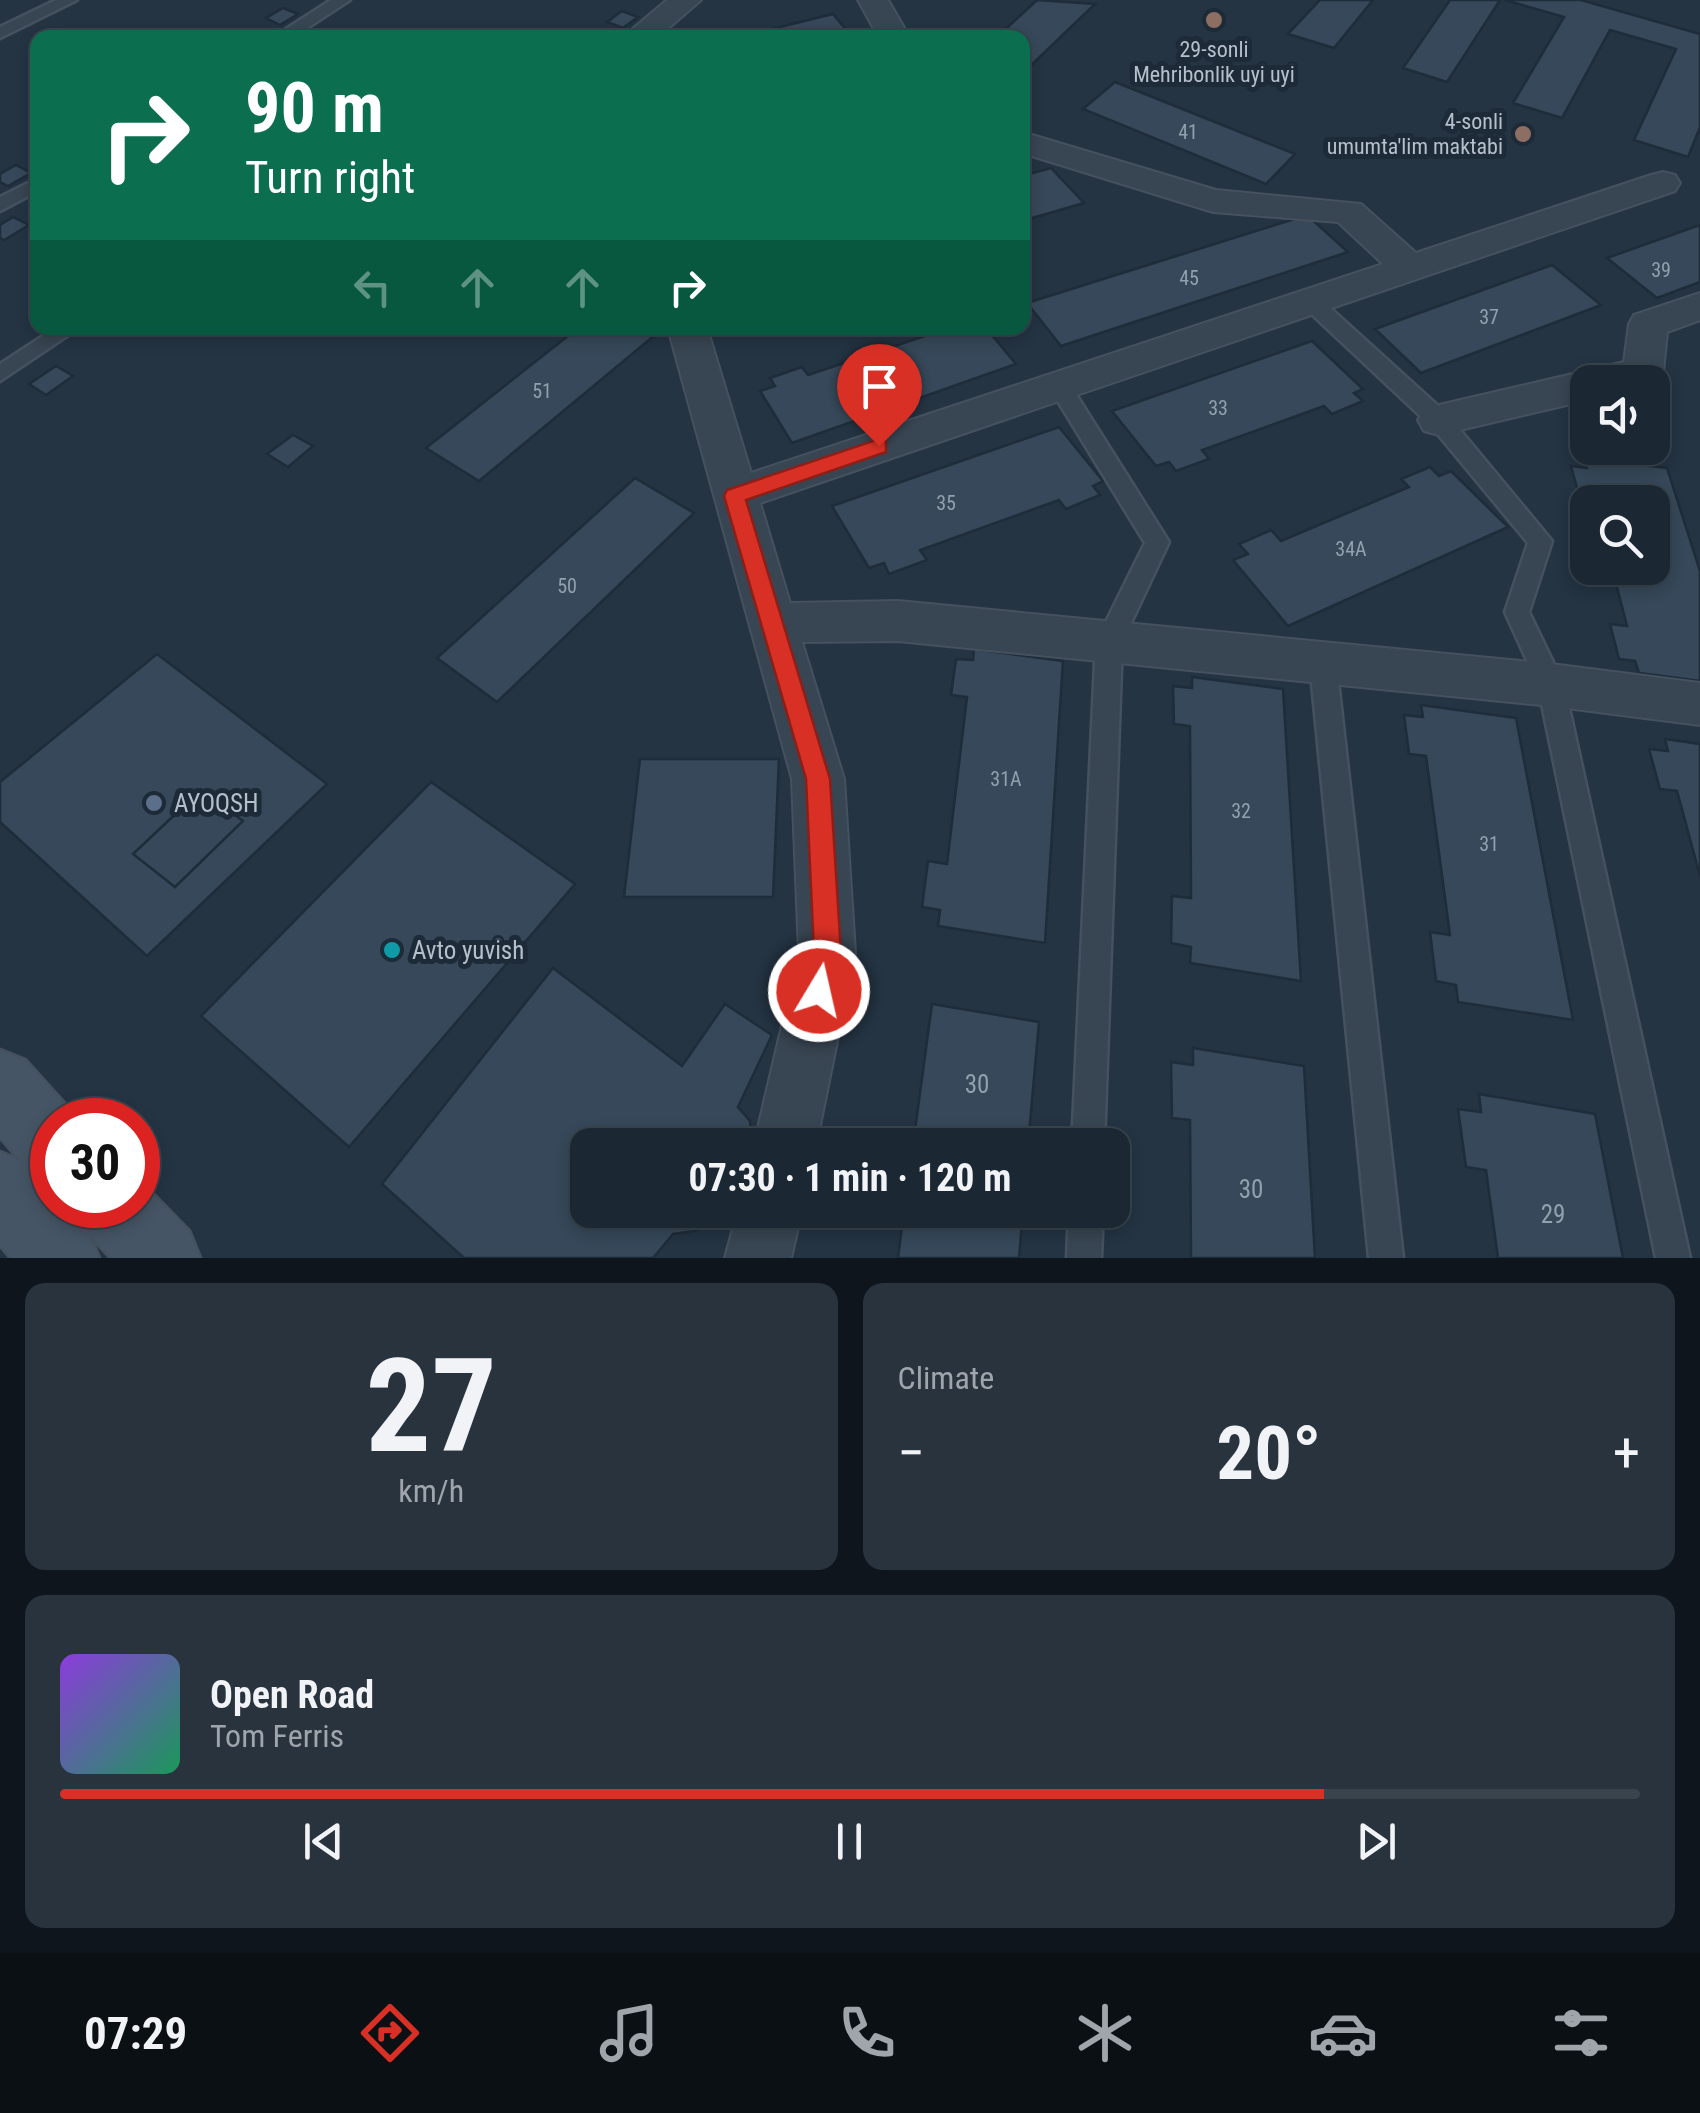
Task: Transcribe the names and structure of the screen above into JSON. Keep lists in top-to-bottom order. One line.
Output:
{"places":["29-sonli Mehribonlik uyi uyi","4-sonli umumta'lim maktabi","AYOQSH","Avto yuvish"],"house_numbers":["41","39","45","37","51","33","35","34А","50","31А","32","31","30","30","29"],"page":{"turn":["90 m","Turn right"],"limit":"30","trip":"07:30 · 1 min · 120 m","tile":[["27","km/h"],"Climate"],"heat":["−","20°","+"],"song":["Open Road","Tom Ferris"],"tabs":"07:29"}}
